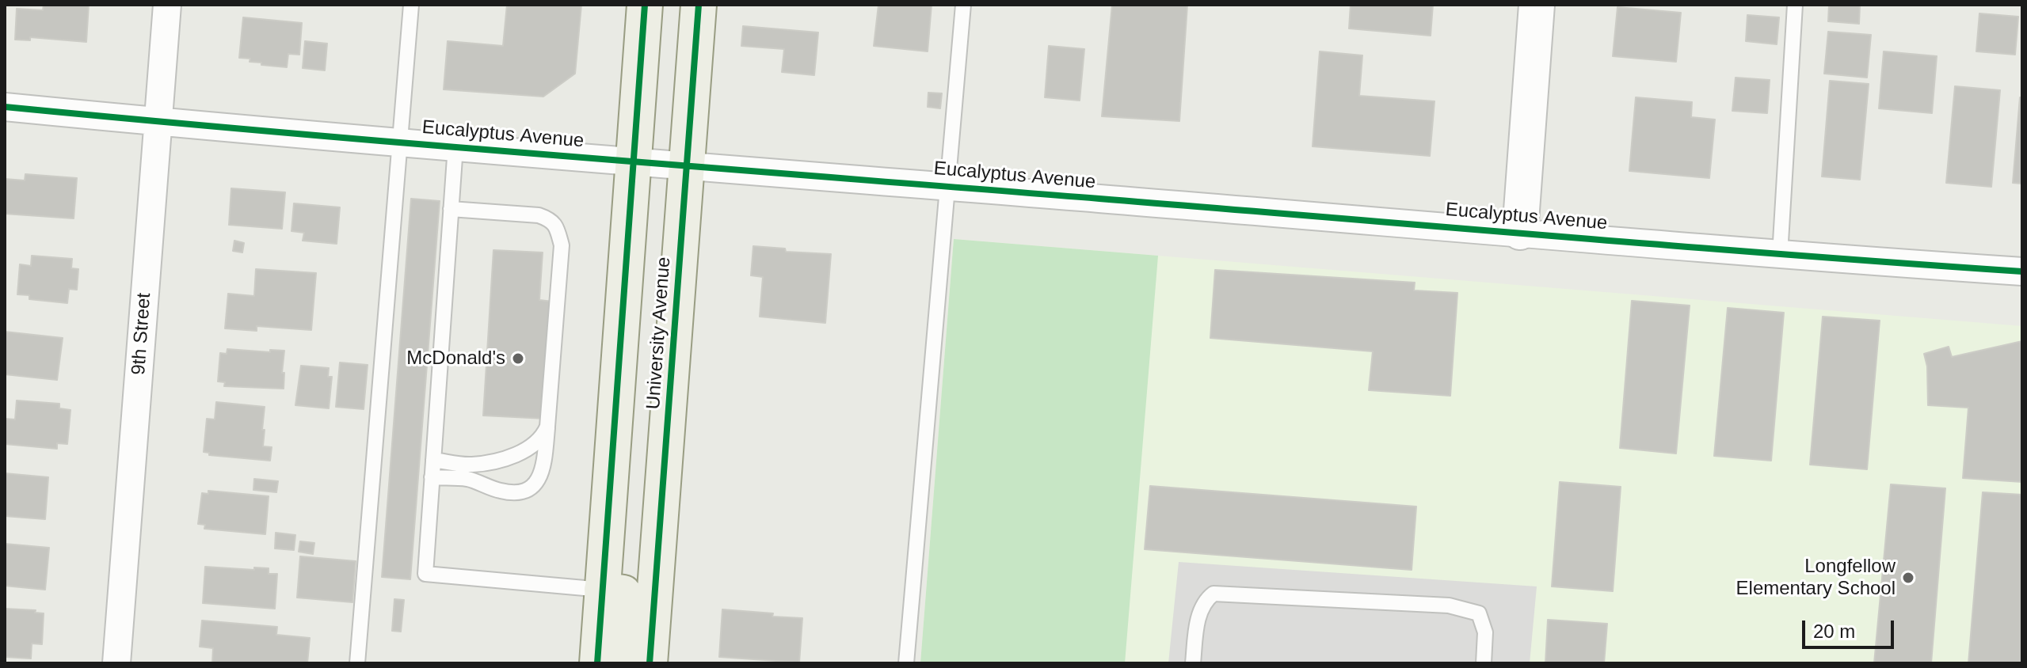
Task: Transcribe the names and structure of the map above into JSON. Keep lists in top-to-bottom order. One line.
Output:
{"streets":{"main road":["University Avenue"],"street":["Eucalyptus Avenue","9th Street"]},"crossings":[["Eucalyptus Avenue","University Avenue"],["Eucalyptus Avenue","9th Street"]],"places":["McDonald's","Longfellow Elementary School"],"scale_bar":"20 m"}
